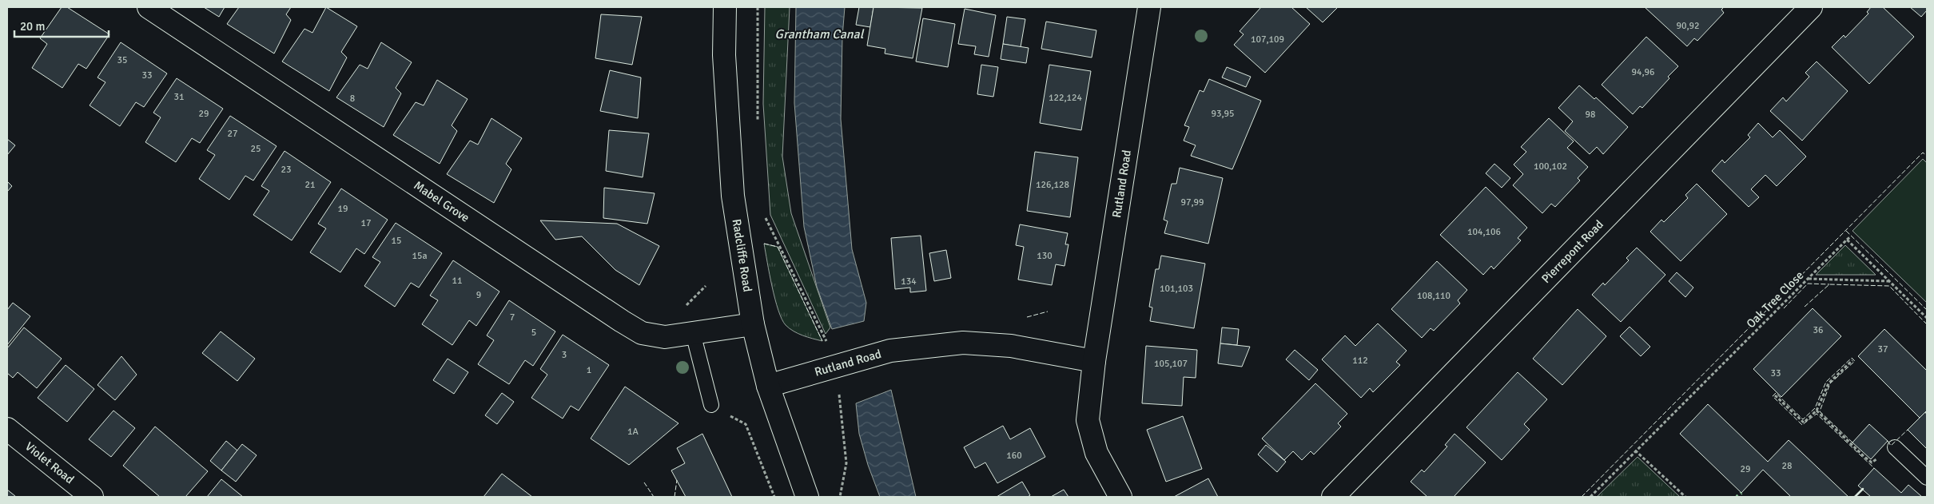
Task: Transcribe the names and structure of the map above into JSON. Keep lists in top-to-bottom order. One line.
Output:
{"streets":{"main road":["Rutland Road","Mabel Grove","Pierrepont Road","Radcliffe Road","Violet Road"],"path":["Oak Tree Close"]},"crossings":[["Rutland Road","Radcliffe Road"],["Mabel Grove","Radcliffe Road"]],"water":["Grantham Canal"],"house_numbers":["90,92","107,109","35","94,96","33","31","122,124","8","29","93,95","98","27","25","100,102","23","21","126,128","97,99","19","17","104,106","15","15a","130","11","134","101,103","9","108,110","7","36","5","37","3","112","105,107","1","33","1A","160","28","29"],"scale_bar":"20 m"}
